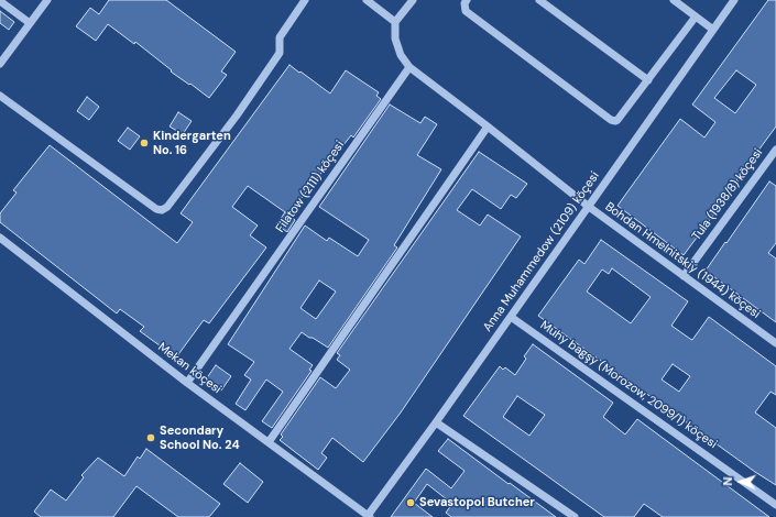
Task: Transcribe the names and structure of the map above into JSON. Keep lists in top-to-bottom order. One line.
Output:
{"streets":{"street":["Filatow (2111) köçesi","Tula (1938/8) köçesi","Anna Muhammedow (2109) köçesi","Bohdan Hmelnitskiý (1944) köçesi","Mekan köçesi","Muhy bagşy (Morozow, 2099/1) köçesi"]},"crossings":[["Filatow (2111) köçesi","Bohdan Hmelnitskiý (1944) köçesi"],["Filatow (2111) köçesi","Mekan köçesi"],["Tula (1938/8) köçesi","Bohdan Hmelnitskiý (1944) köçesi"],["Anna Muhammedow (2109) köçesi","Bohdan Hmelnitskiý (1944) köçesi"],["Anna Muhammedow (2109) köçesi","Mekan köçesi"],["Anna Muhammedow (2109) köçesi","Muhy bagşy (Morozow, 2099/1) köçesi"]],"places":["Kindergarten No. 16","Secondary School No. 24","Sevastopol Butcher"],"north":"left"}
